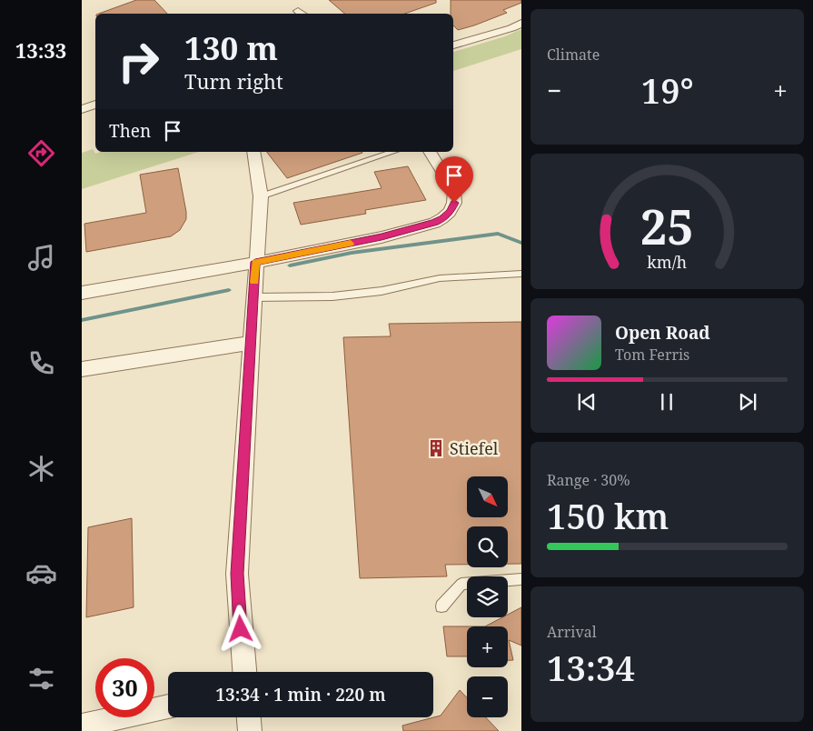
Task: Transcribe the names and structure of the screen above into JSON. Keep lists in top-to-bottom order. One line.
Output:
{"places":{"building":["Stiefel"]},"north":"bottom right","page":{"tabs":"13:33","tile":["Climate",["Range · 30%","150 km"],["Arrival","13:34"]],"turn":["130 m","Turn right"],"heat":["−","19°","+"],"then":"Then","song":["Open Road","Tom Ferris"],"map_buttons":["+","−"],"limit":"30","trip":"13:34 · 1 min · 220 m","gauge":["25","km/h"]}}
